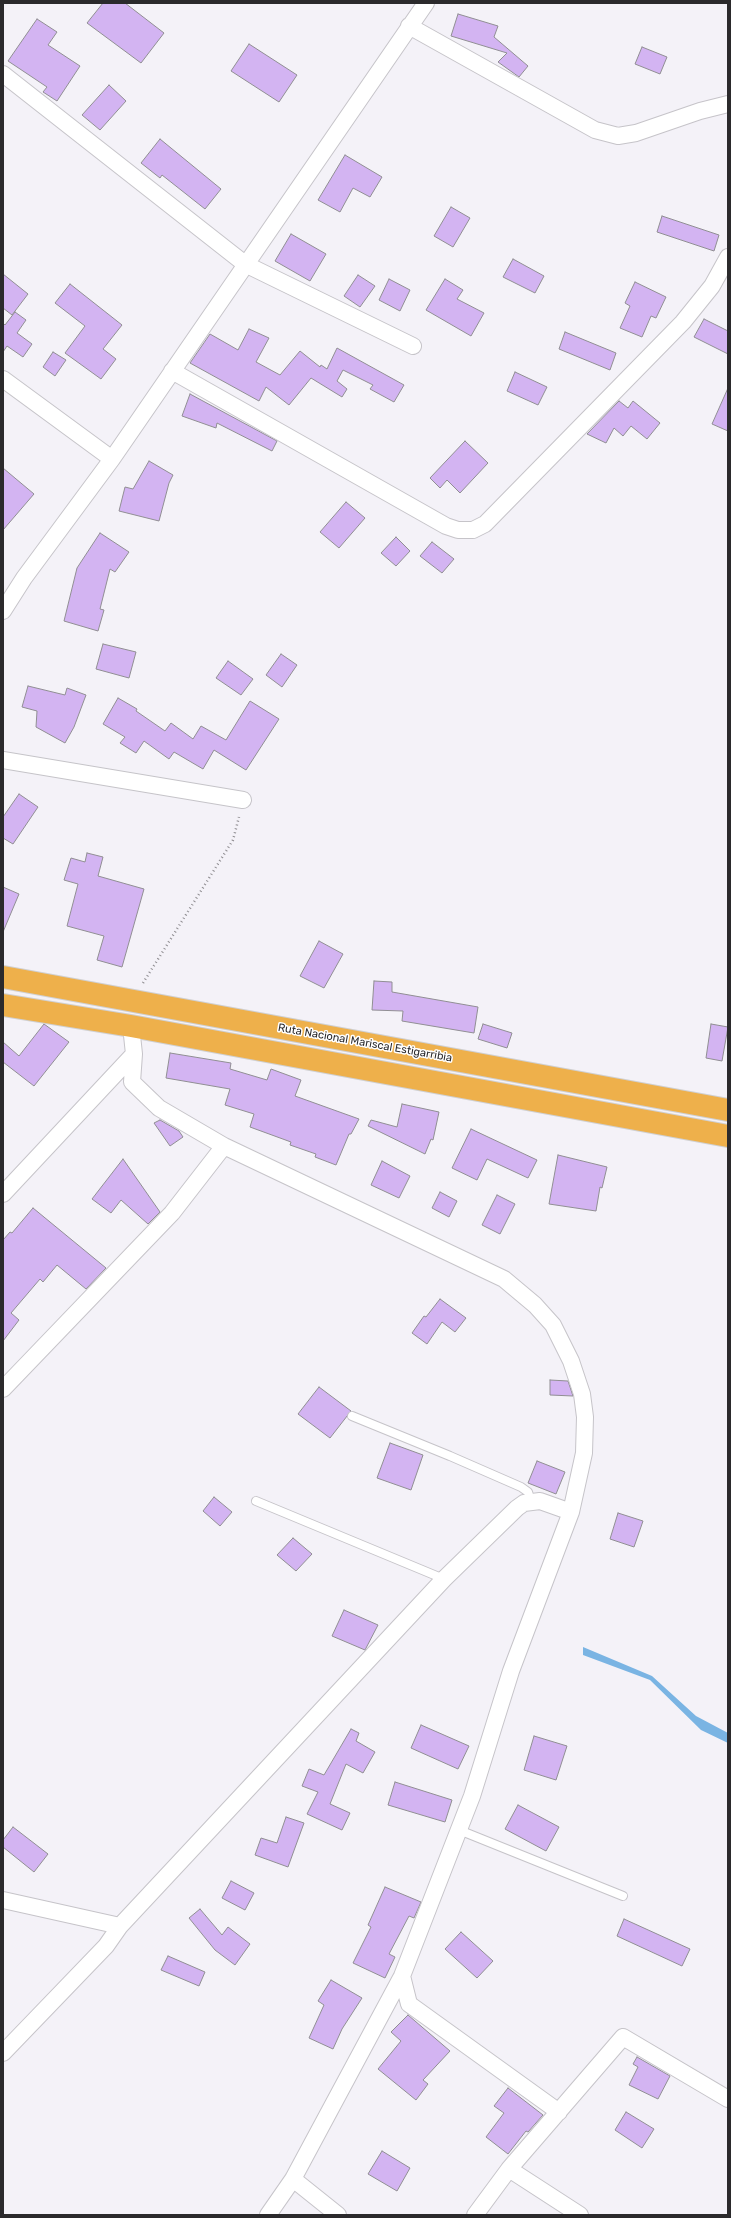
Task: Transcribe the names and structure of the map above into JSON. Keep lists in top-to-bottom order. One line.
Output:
{"streets":{"highway":["Ruta Nacional Mariscal Estigarribia"]}}
